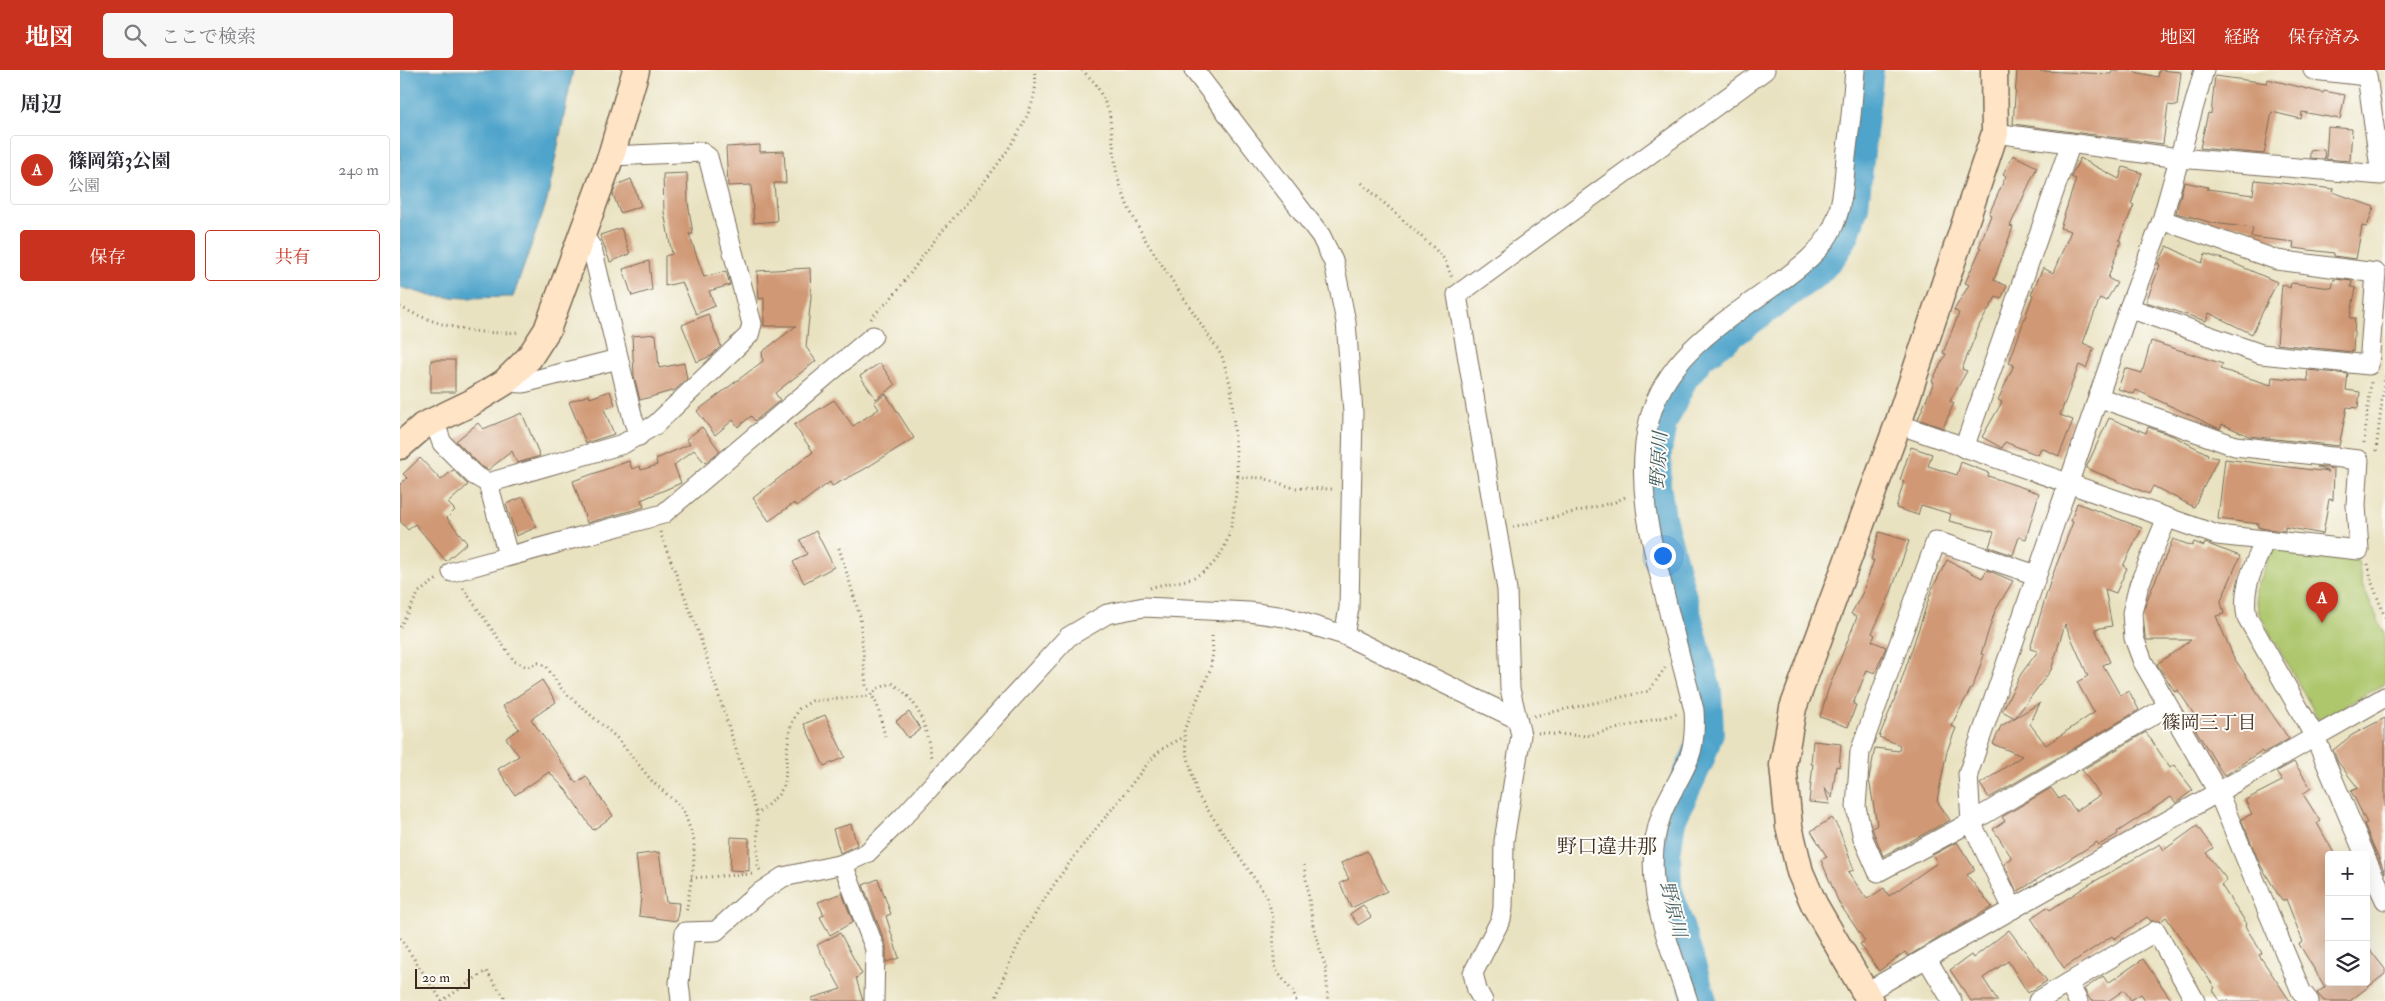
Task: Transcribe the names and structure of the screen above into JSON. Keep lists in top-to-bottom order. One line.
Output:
{"districts":["篠岡三丁目","野口違井那"],"water":["野原川"],"scale_bar":"20 m","page":{"header":"地図","search":"ここで検索","nav":["地図","経路","保存済み"],"heading":"周辺","list":[{"mark":"A","name":"篠岡第3公園","note":"公園","value":"240 m"}],"buttons":["保存","共有"],"pins":"A","map_buttons":["+","−"],"scale":"20 m"}}
